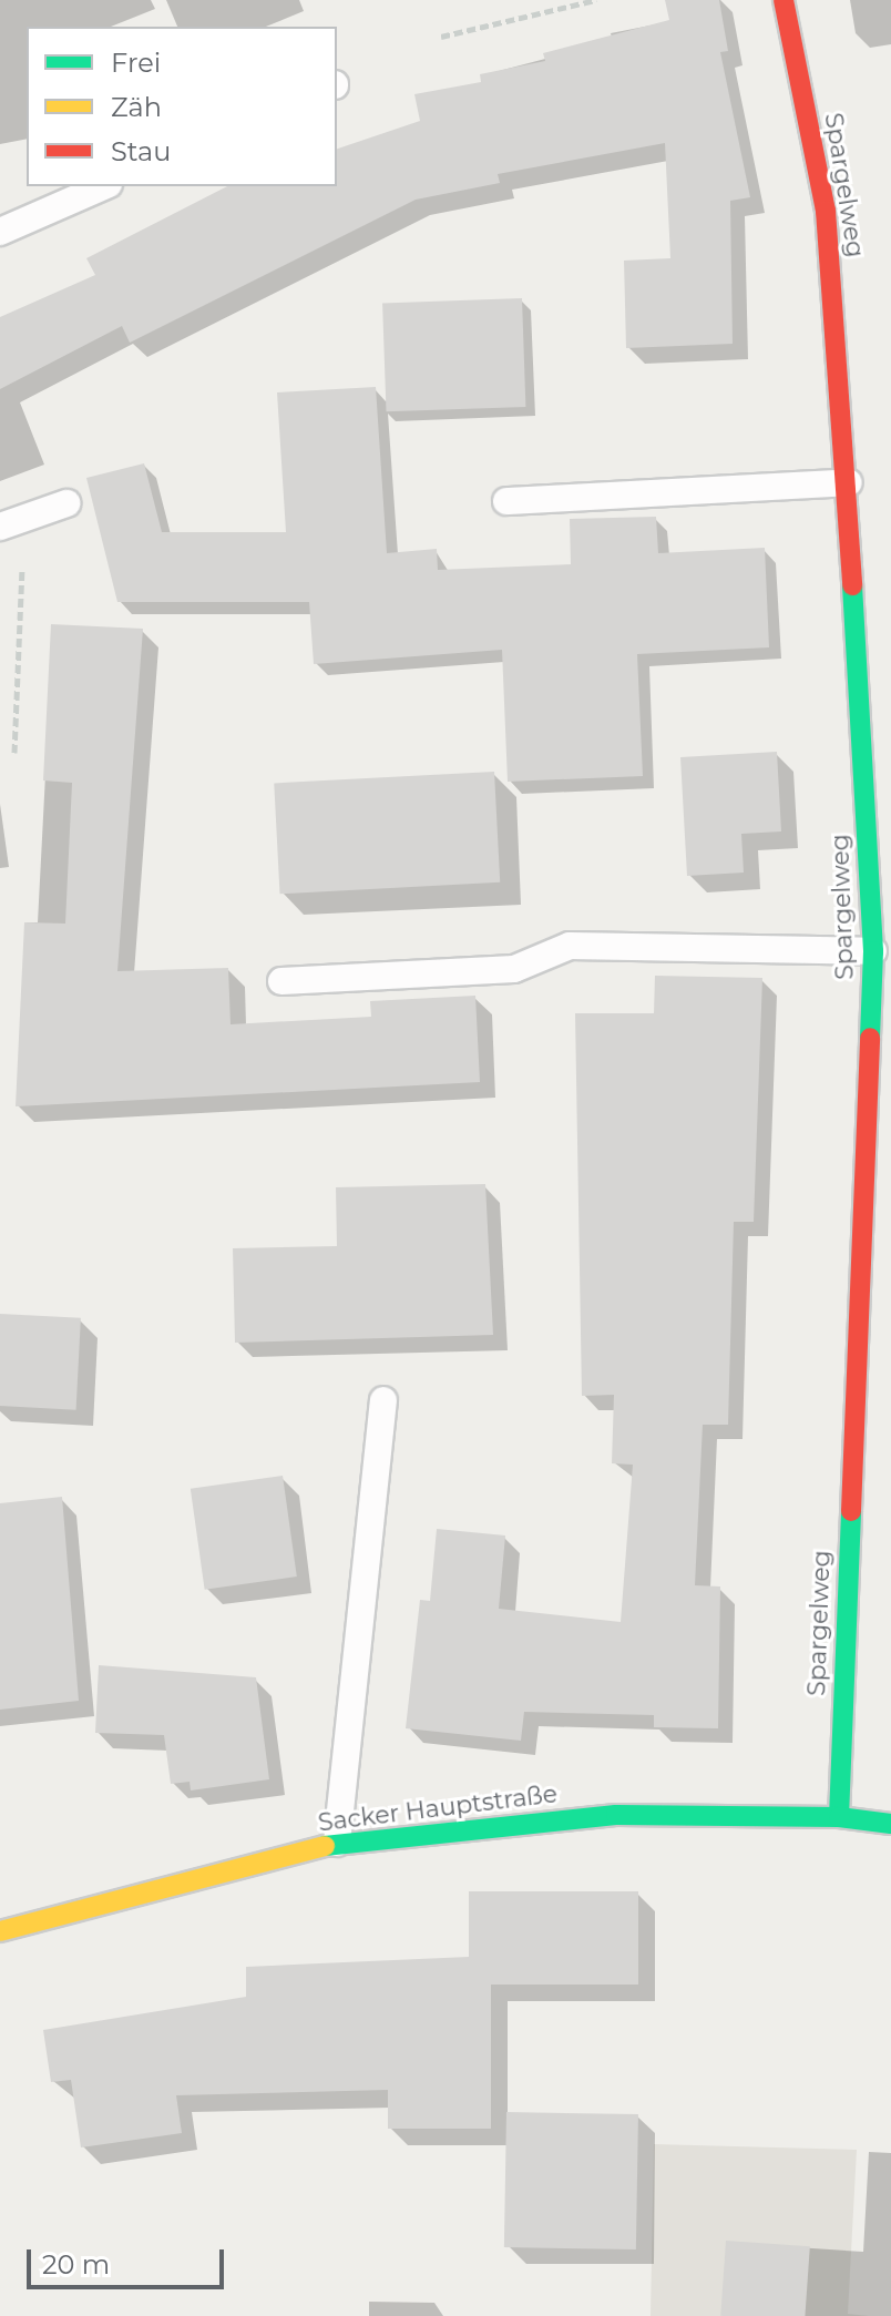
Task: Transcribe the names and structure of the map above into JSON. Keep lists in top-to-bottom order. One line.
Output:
{"streets":{"street":["Spargelweg","Sacker Hauptstraße"]},"crossings":[["Spargelweg","Sacker Hauptstraße"]],"legend":["Frei","Zäh","Stau"],"scale_bar":"20 m"}
